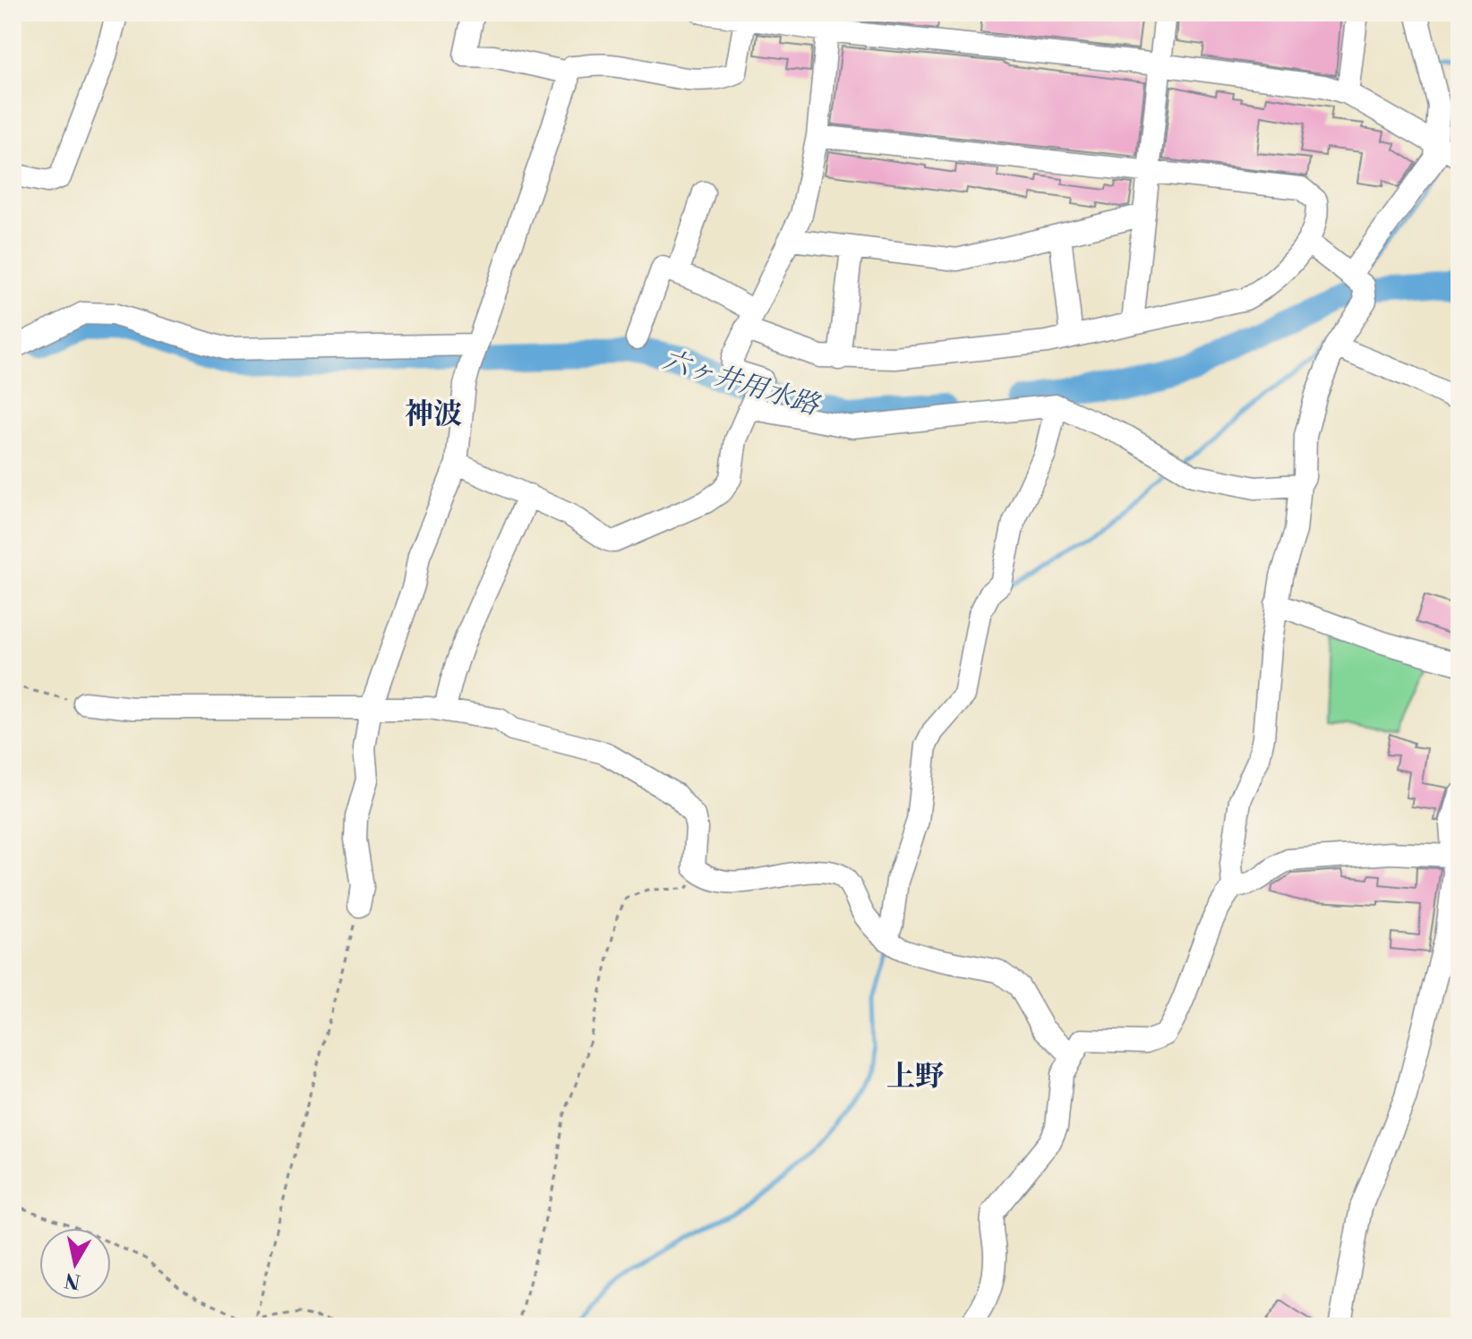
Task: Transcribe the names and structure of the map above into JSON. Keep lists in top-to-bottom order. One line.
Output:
{"districts":["神波","上野"],"water":["六ヶ井用水路"],"north":"bottom"}
